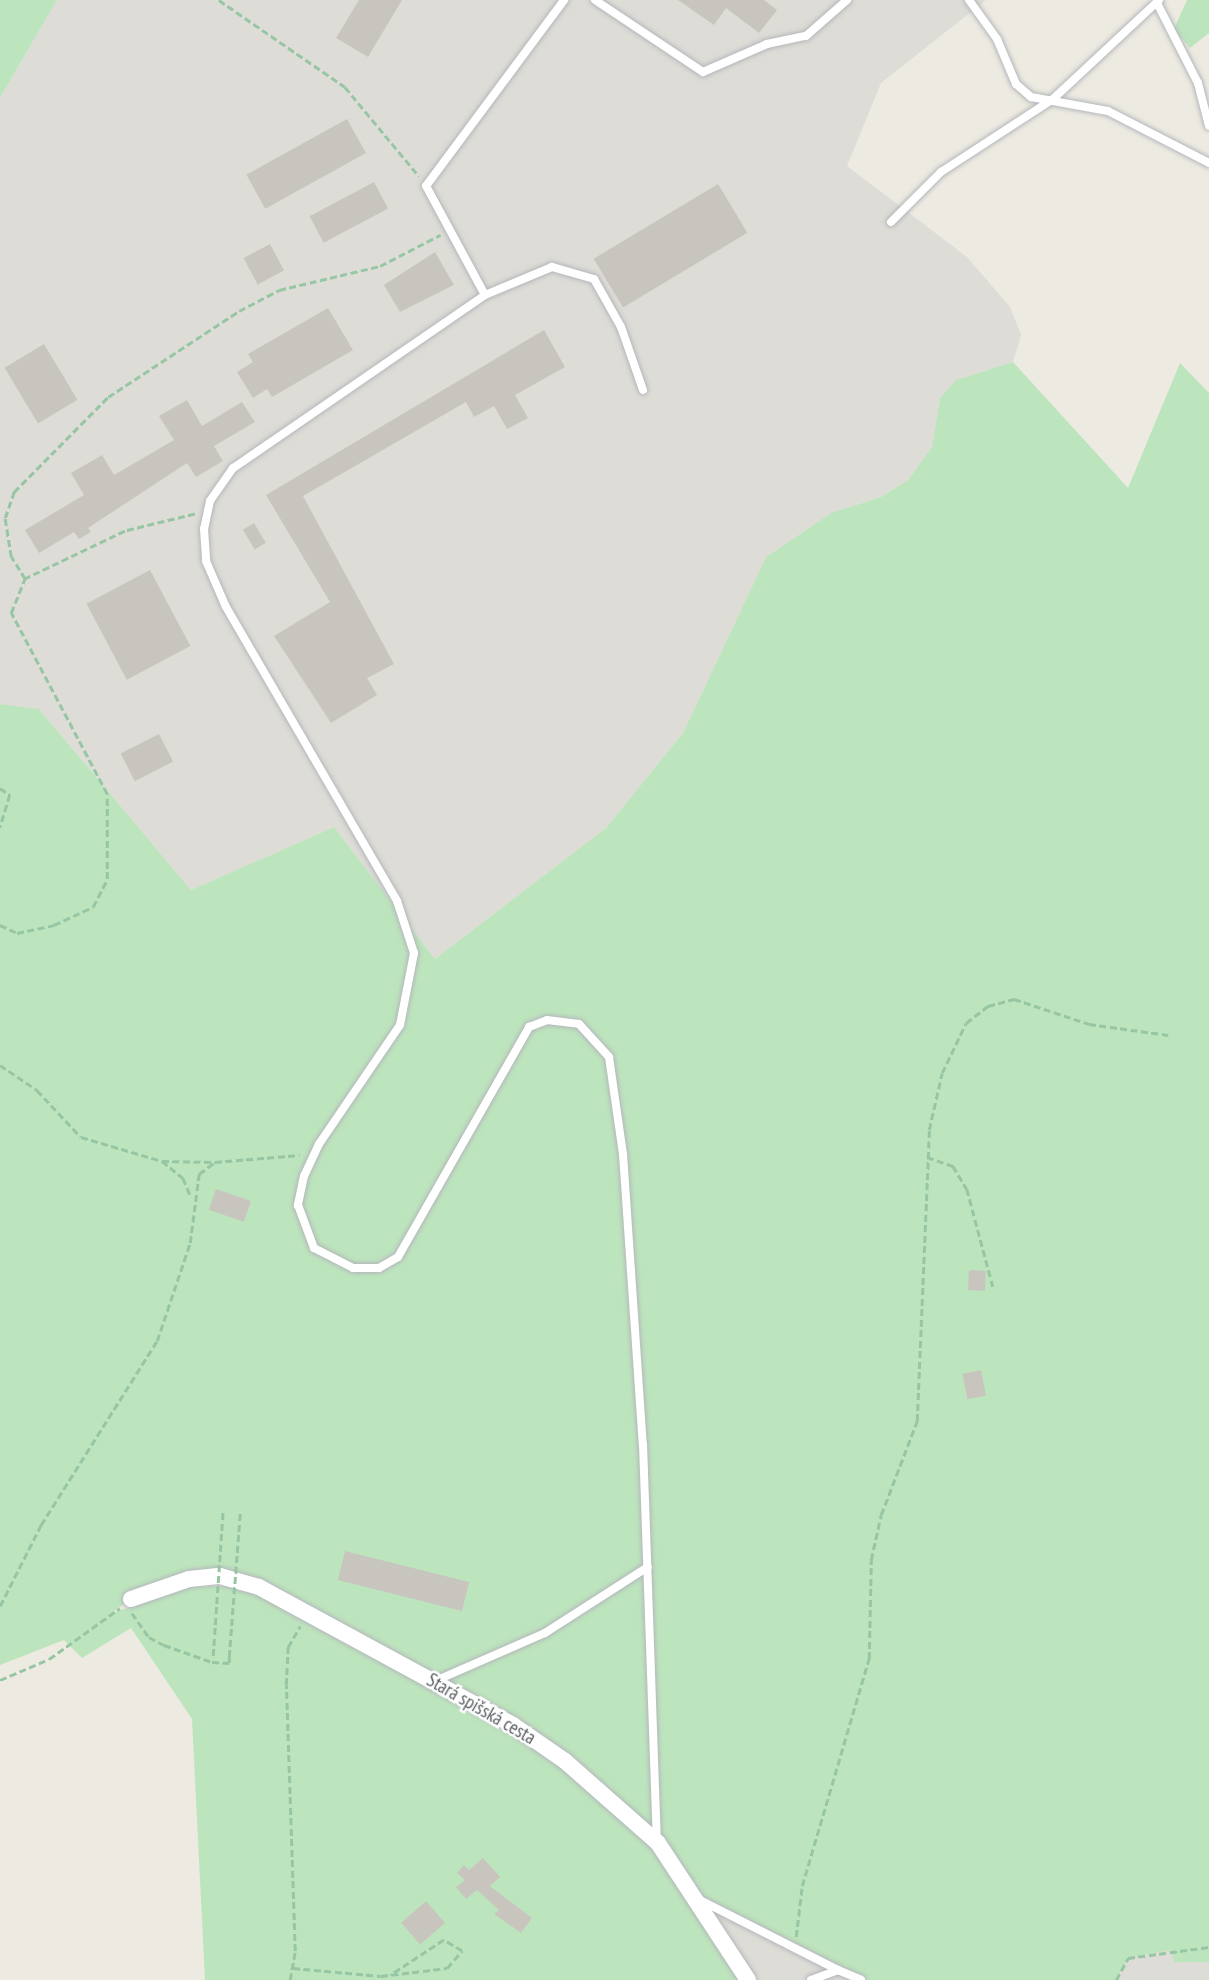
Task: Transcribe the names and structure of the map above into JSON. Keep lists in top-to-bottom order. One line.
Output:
{"streets":{"street":["Stará spišská cesta"]}}
